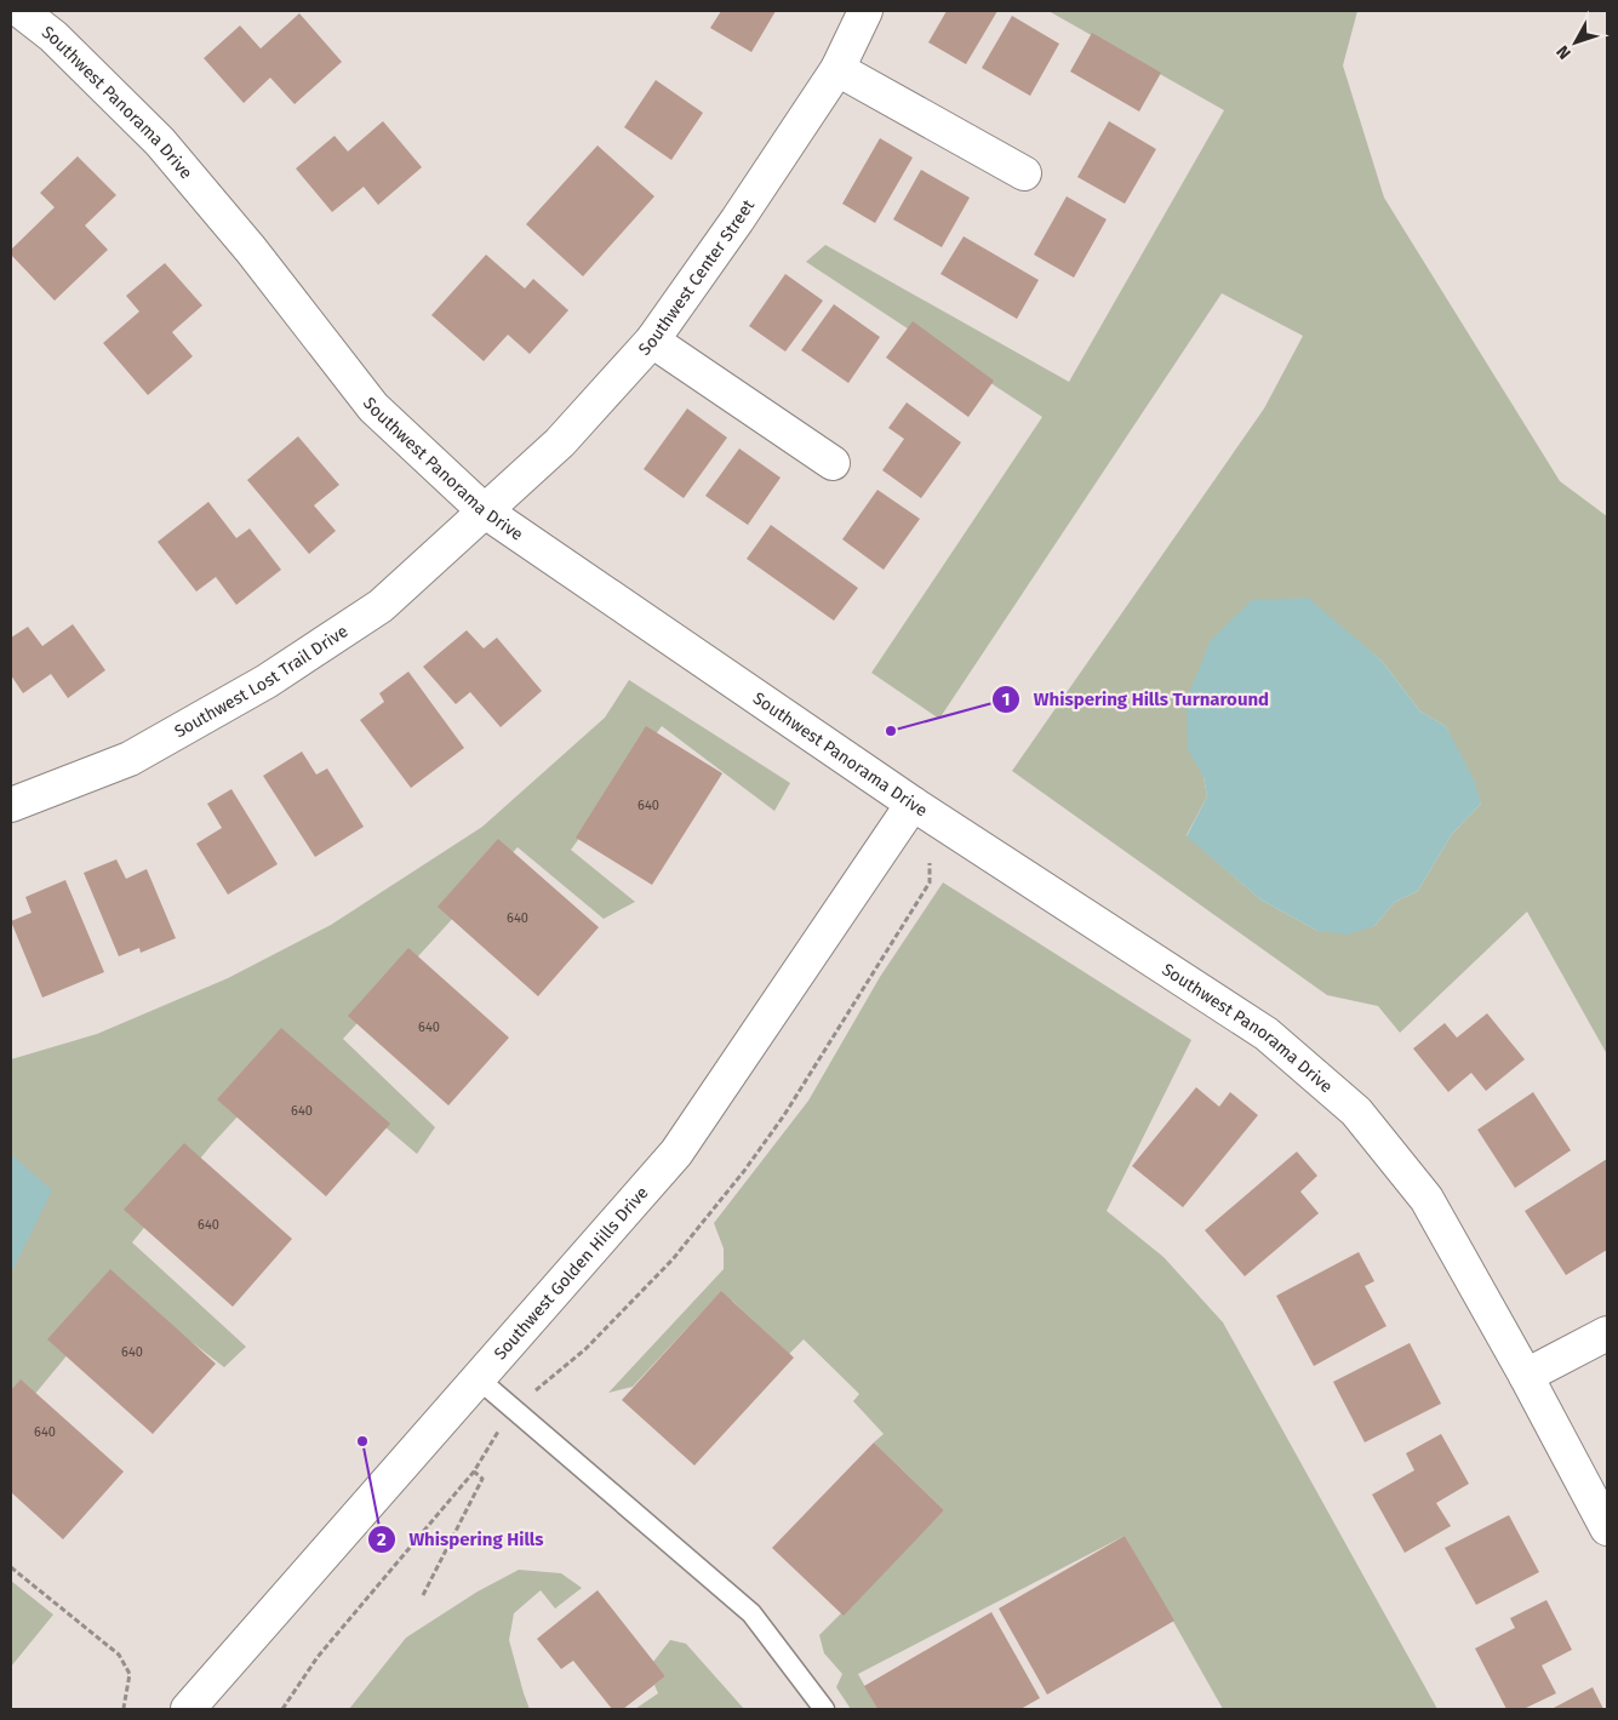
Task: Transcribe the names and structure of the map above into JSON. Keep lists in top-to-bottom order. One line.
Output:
{"streets":{"street":["Southwest Panorama Drive","Southwest Center Street","Southwest Lost Trail Drive","Southwest Golden Hills Drive"]},"crossings":[["Southwest Panorama Drive","Southwest Center Street"],["Southwest Panorama Drive","Southwest Lost Trail Drive"],["Southwest Panorama Drive","Southwest Golden Hills Drive"],["Southwest Center Street","Southwest Lost Trail Drive"]],"places":["Whispering Hills Turnaround","Whispering Hills"],"house_numbers":["640","640","640","640","640","640","640"],"north":"bottom left"}
